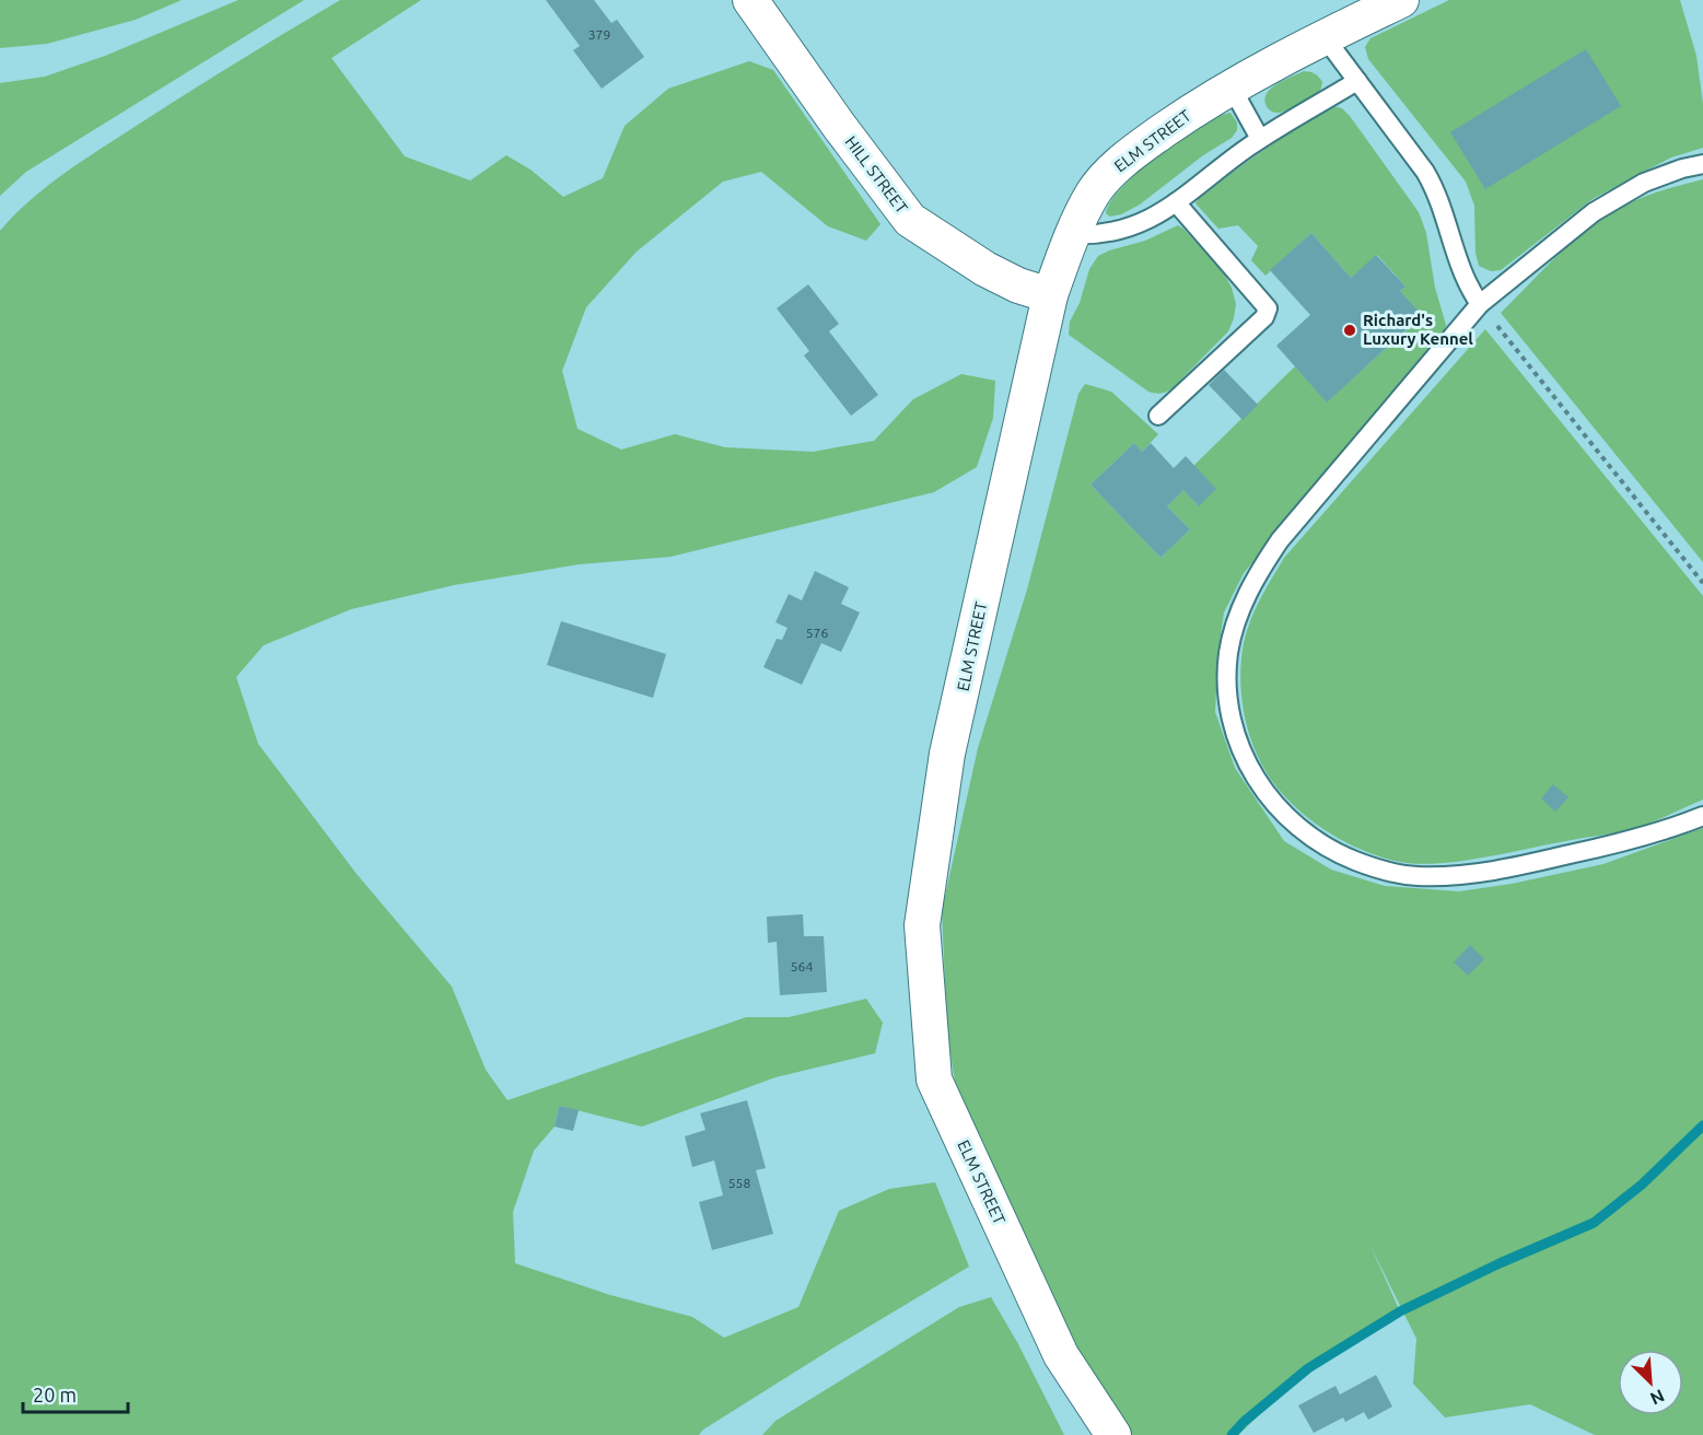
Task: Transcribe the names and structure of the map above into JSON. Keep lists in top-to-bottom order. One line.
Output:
{"streets":{"street":["ELM STREET","HILL STREET"]},"crossings":[["ELM STREET","HILL STREET"]],"places":["Richard's Luxury Kennel"],"house_numbers":["379","576","564","558"],"scale_bar":"20 m","north":"bottom right"}
